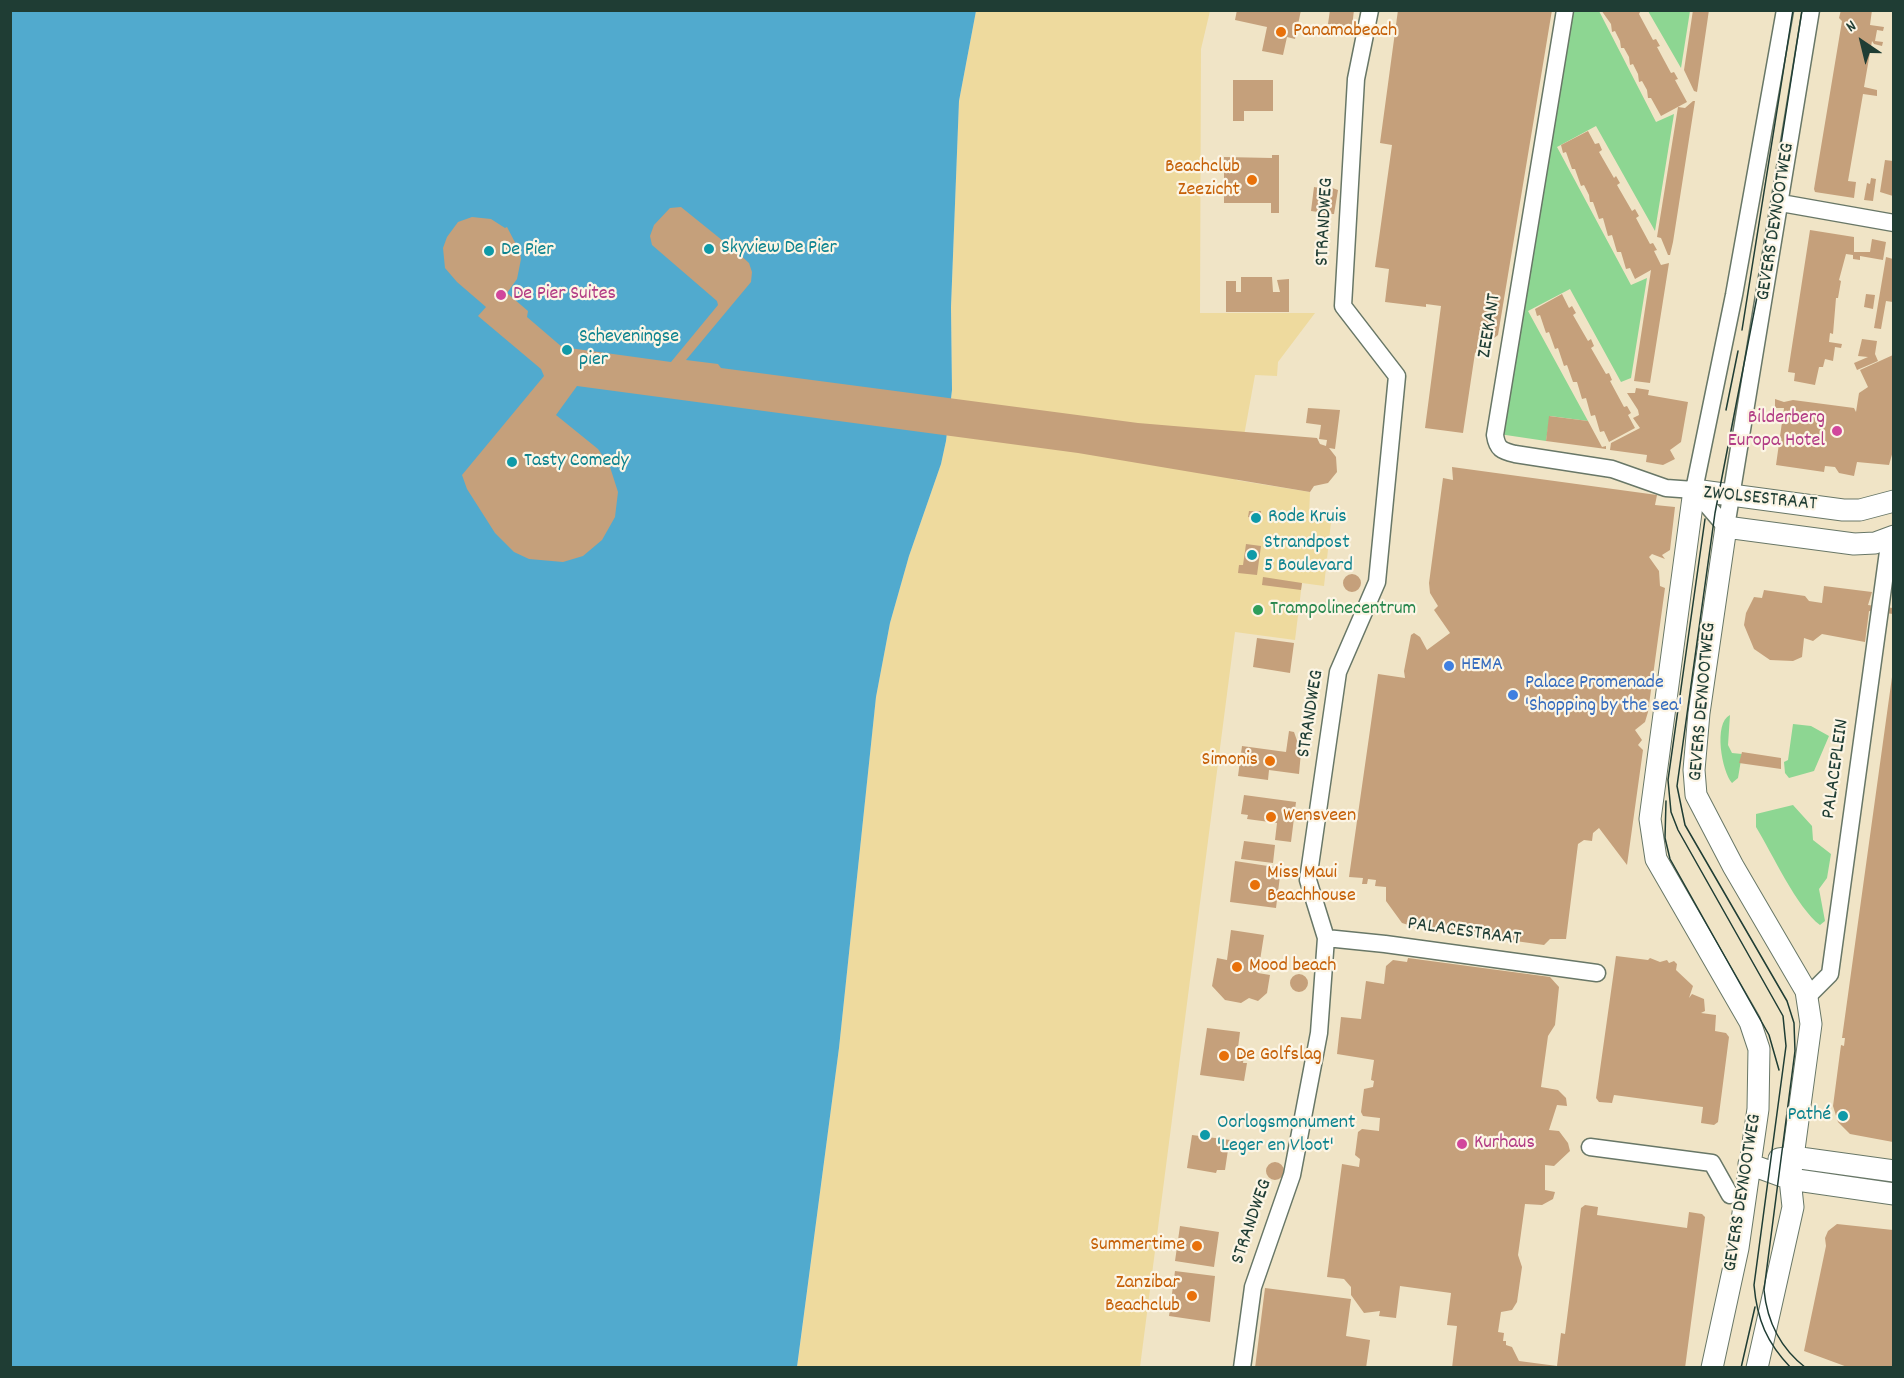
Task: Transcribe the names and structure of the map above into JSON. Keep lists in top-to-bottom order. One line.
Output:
{"streets":{"main road":["GEVERS DEYNOOTWEG","ZWOLSESTRAAT"],"street":["STRANDWEG","ZEEKANT","PALACEPLEIN","PALACESTRAAT"]},"crossings":[["STRANDWEG","PALACESTRAAT"],["GEVERS DEYNOOTWEG","ZEEKANT"],["GEVERS DEYNOOTWEG","ZWOLSESTRAAT"],["GEVERS DEYNOOTWEG","PALACEPLEIN"],["ZEEKANT","ZWOLSESTRAAT"],["ZWOLSESTRAAT","PALACEPLEIN"]],"places":["Panamabeach","Beachclub Zeezicht","Skyview De Pier","De Pier","De Pier Suites","Scheveningse pier","Bilderberg Europa Hotel","Tasty Comedy","Rode Kruis","Strandpost 5 Boulevard","Trampolinecentrum","HEMA","Palace Promenade 'Shopping by the sea'","Simonis","Wensveen","Miss Maui Beachhouse","Mood beach","De Golfslag","Pathé","Oorlogsmonument 'Leger en Vloot'","Kurhaus","Summertime","Zanzibar Beachclub"],"north":"top left"}
